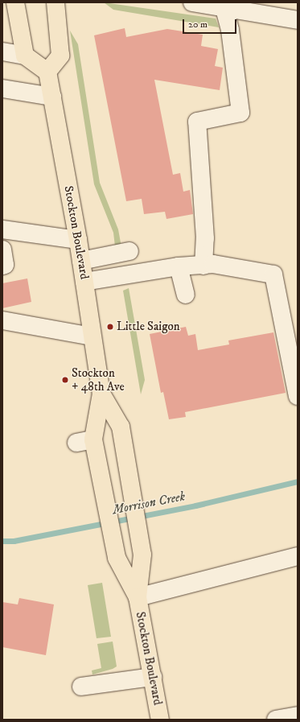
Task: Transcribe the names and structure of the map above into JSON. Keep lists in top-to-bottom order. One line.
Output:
{"streets":{"main road":["Stockton Boulevard"]},"water":["Morrison Creek"],"places":["Little Saigon","Stockton + 48th Ave"],"scale_bar":"20 m"}
